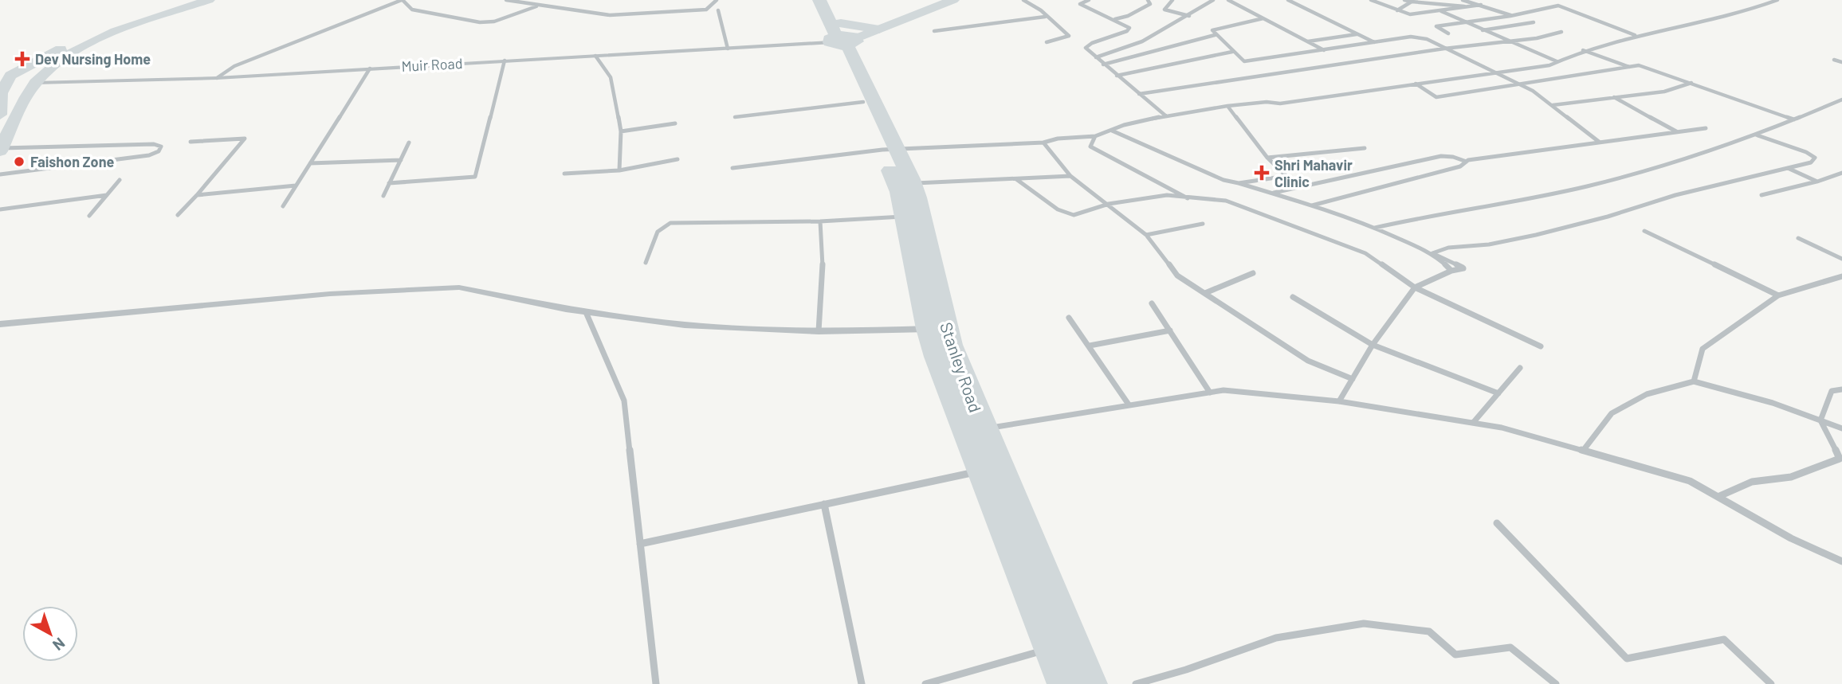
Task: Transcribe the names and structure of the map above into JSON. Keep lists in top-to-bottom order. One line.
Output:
{"streets":{"main road":["Muir Road","Stanley Road"]},"crossings":[["Muir Road","Stanley Road"]],"places":{"health":["Dev Nursing Home","Shri Mahavir Clinic"],"other":["Faishon Zone"]},"north":"bottom right"}
